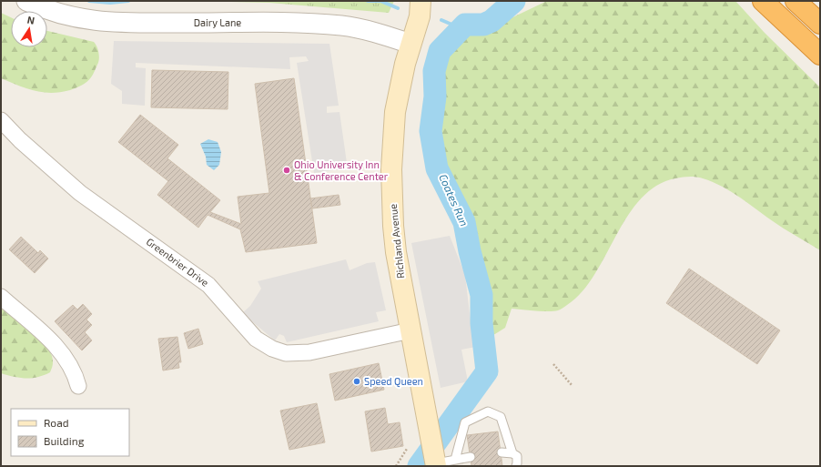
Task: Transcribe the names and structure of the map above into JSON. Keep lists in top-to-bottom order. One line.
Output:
{"streets":{"main road":["Richland Avenue"],"street":["Dairy Lane","Greenbrier Drive"]},"crossings":[["Dairy Lane","Richland Avenue"],["Richland Avenue","Greenbrier Drive"]],"water":["Coates Run"],"places":["Ohio University Inn & Conference Center","Speed Queen"],"legend":["Road","Building"],"north":"top"}
